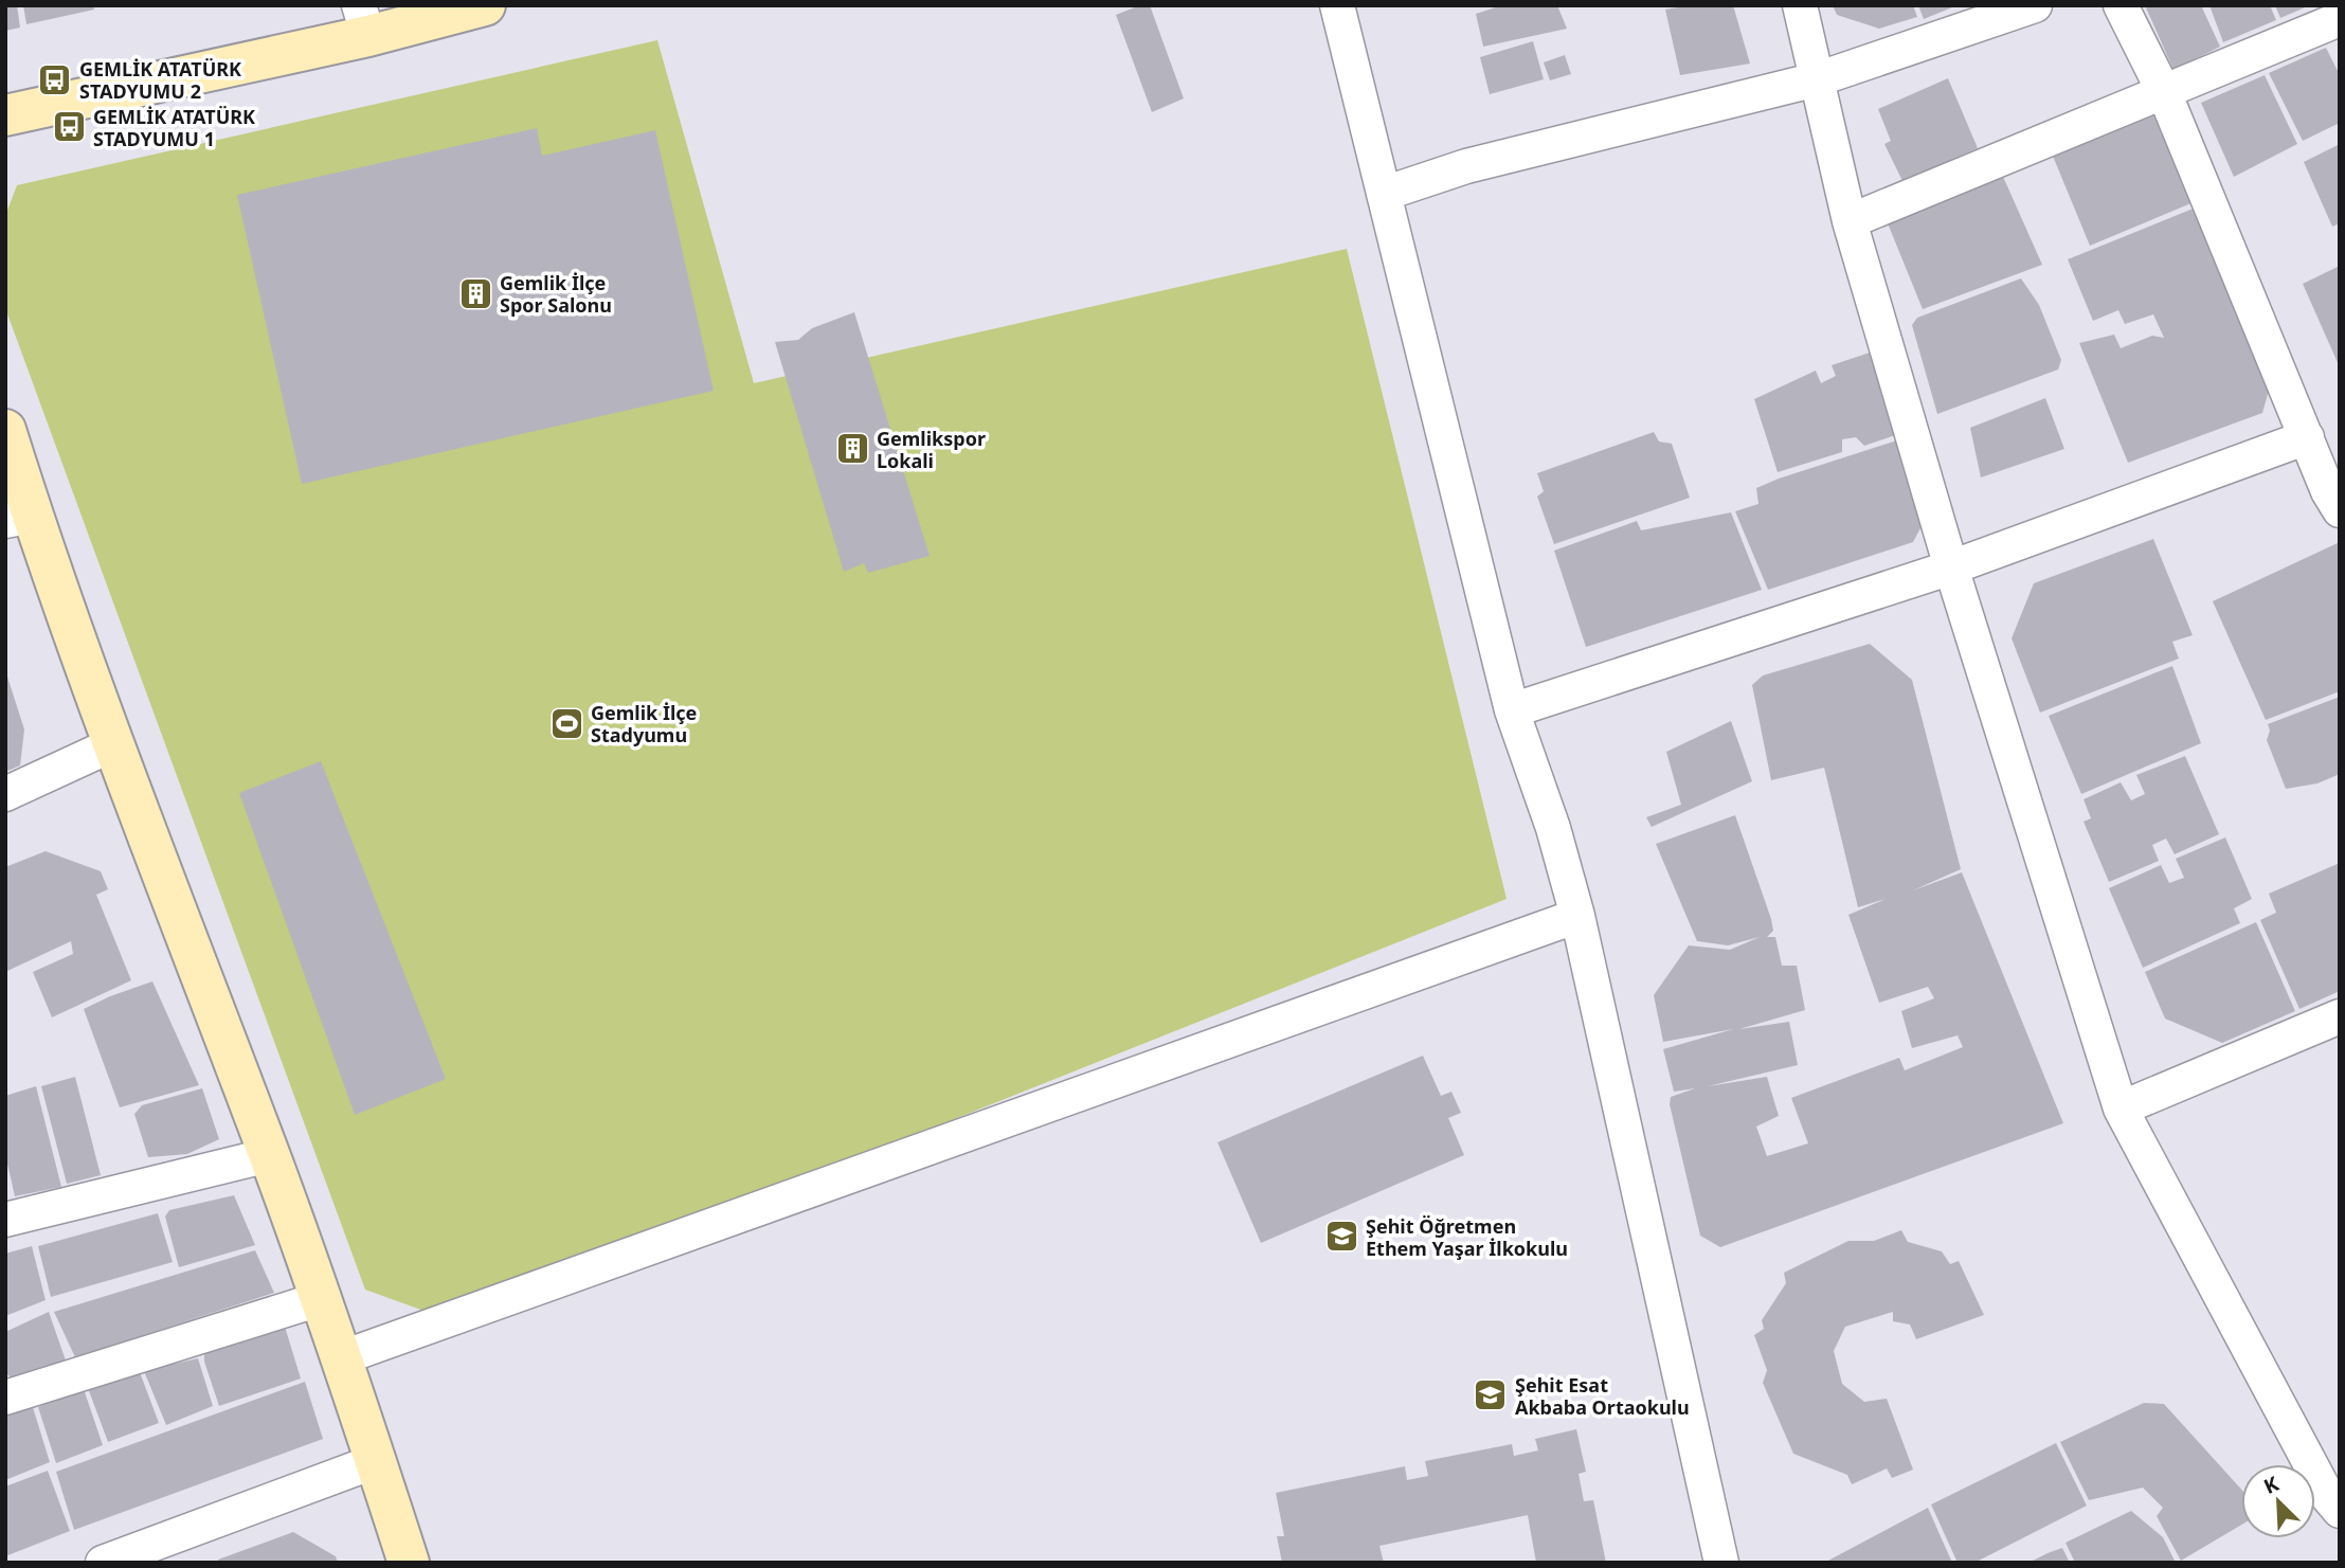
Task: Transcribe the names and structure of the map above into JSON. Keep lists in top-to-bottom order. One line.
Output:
{"places":{"bus stop":["GEMLİK ATATÜRK STADYUMU 2","GEMLİK ATATÜRK STADYUMU 1"],"building":["Gemlik İlçe Spor Salonu","Gemlikspor Lokali"],"sports":["Gemlik İlçe Stadyumu"],"school or university":["Şehit Öğretmen Ethem Yaşar İlkokulu","Şehit Esat Akbaba Ortaokulu"]},"north":"top left"}
